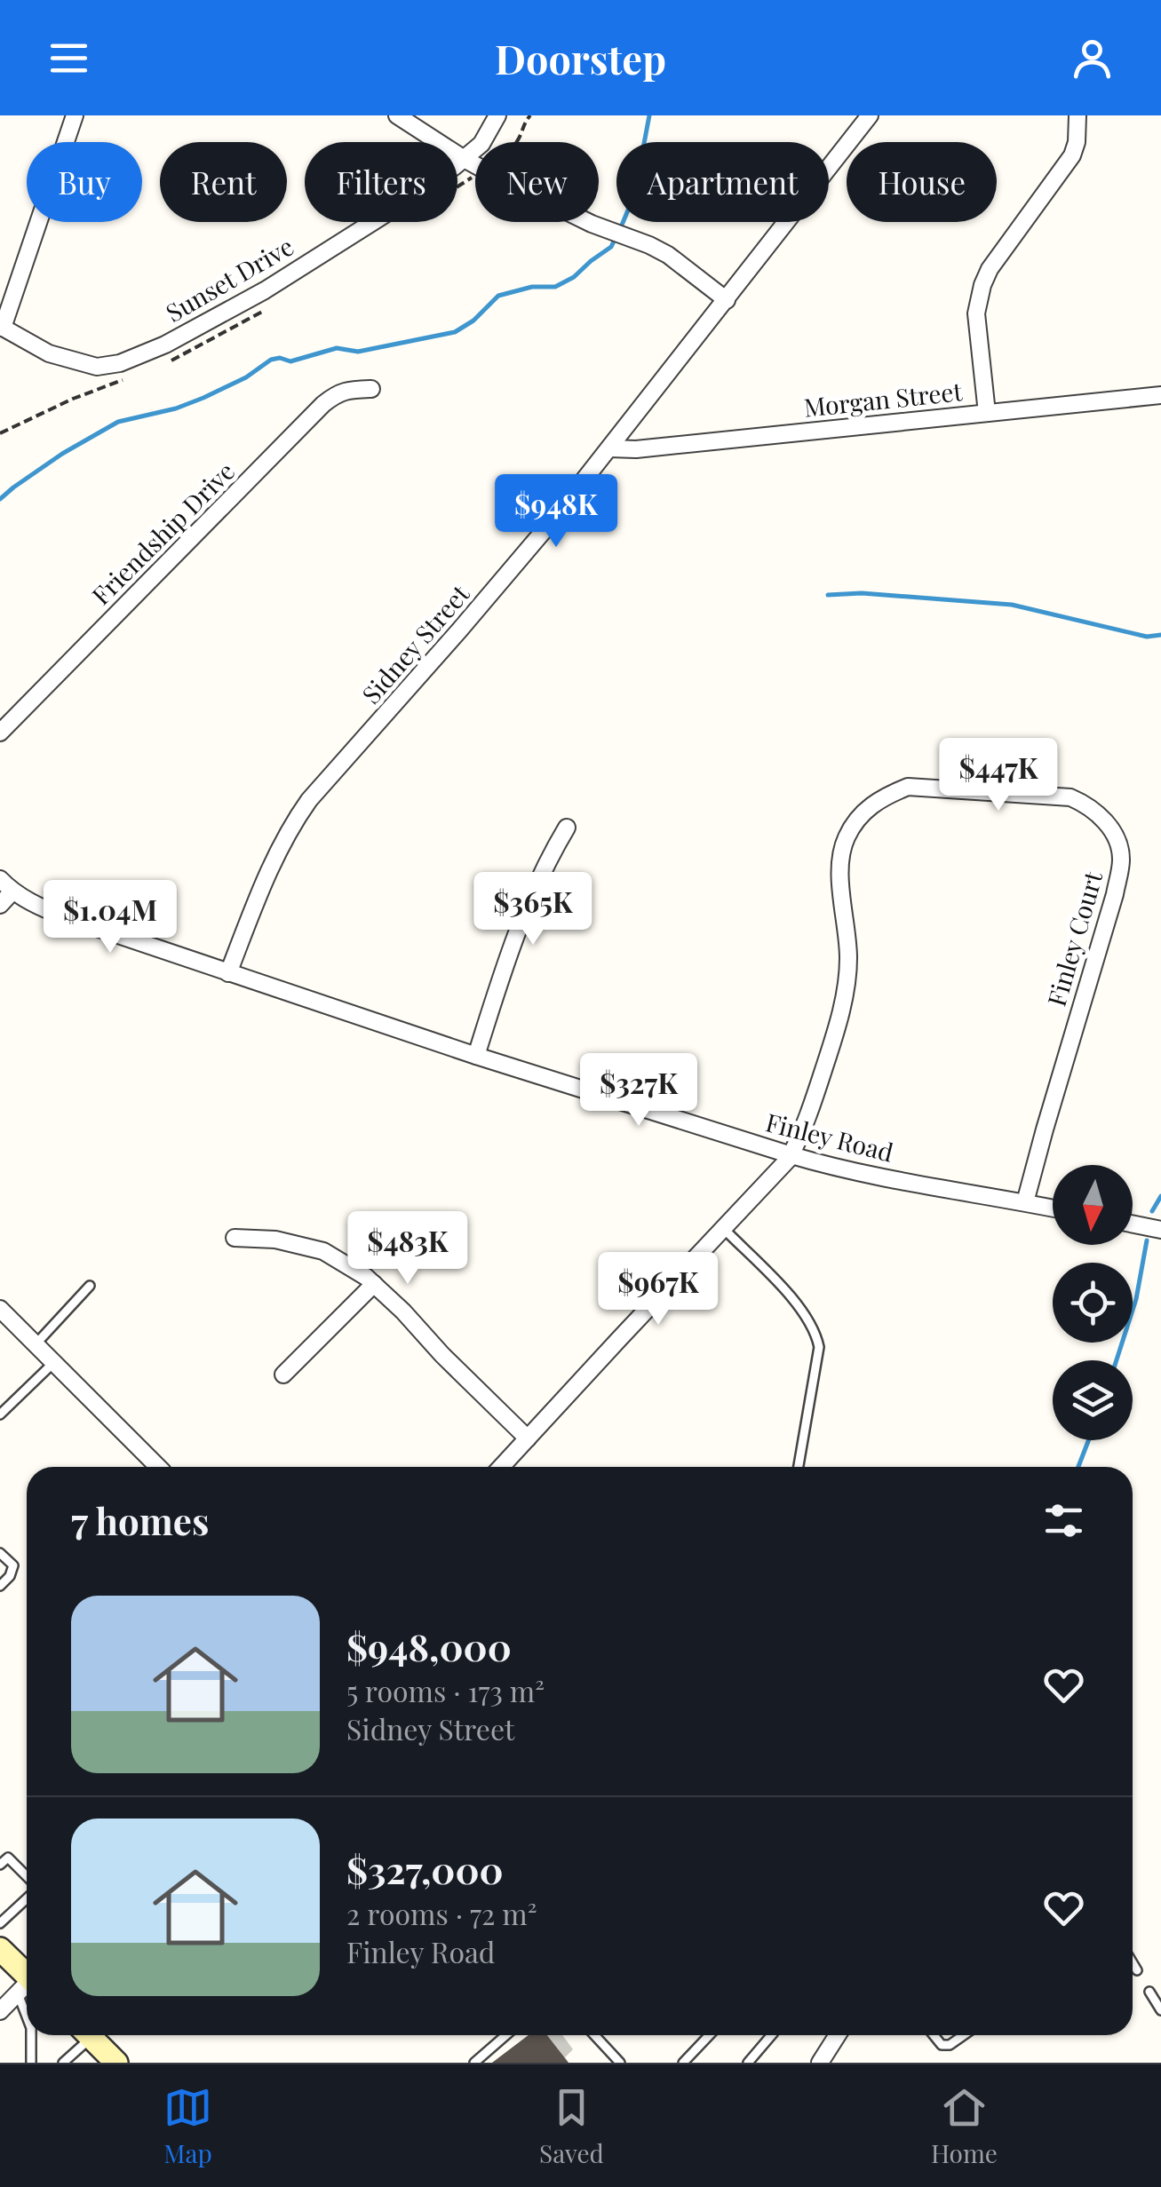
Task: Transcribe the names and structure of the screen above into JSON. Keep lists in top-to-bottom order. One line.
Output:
{"streets":{"street":["Sunset Drive","Morgan Street","Friendship Drive","Sidney Street","Finley Court","Finley Road"]},"crossings":[["Morgan Street","Sidney Street"],["Sidney Street","Finley Road"],["Finley Court","Finley Road"]],"north":"bottom","page":{"header":"Doorstep","chip":["Buy","Rent","Filters","New","Apartment","House"],"price":["$948K","$447K","$365K","$1.04M","$327K","$483K","$967K"],"heading":"7 homes","list":[{"name":"$948,000","note":"5 rooms · 173 m² · Sidney Street"},{"name":"$327,000","note":"2 rooms · 72 m² · Finley Road"}],"tabs":["Map","Saved","Home"]}}
